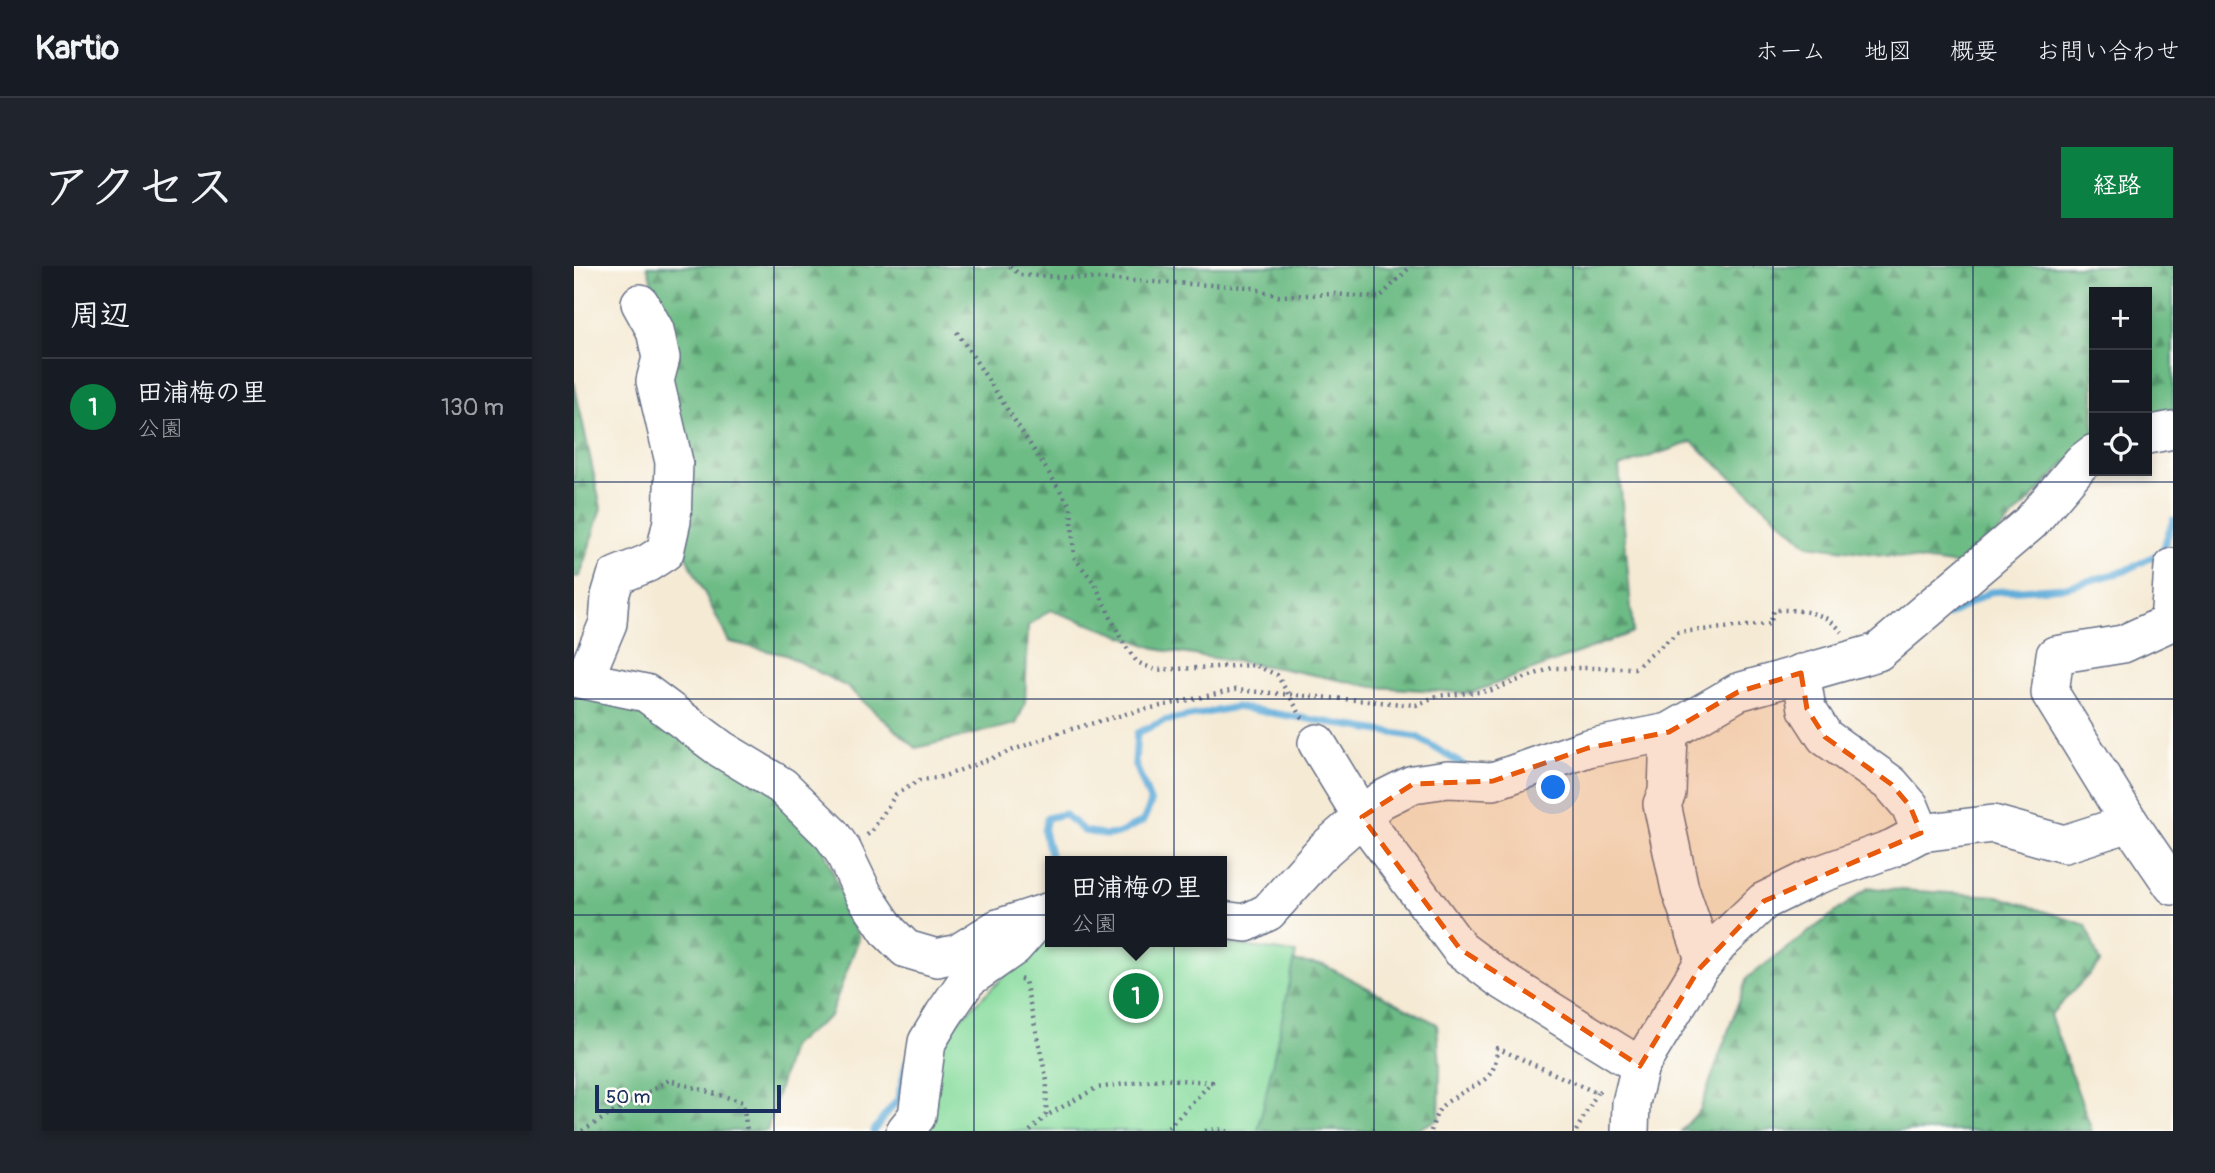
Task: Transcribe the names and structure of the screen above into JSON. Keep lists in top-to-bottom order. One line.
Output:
{"scale_bar":"50 m","page":{"header":"Kartio","nav":["ホーム","地図","概要","お問い合わせ"],"title":"アクセス","buttons":"経路","heading":"周辺","map_buttons":["+","−"],"list":[{"mark":"1","name":"田浦梅の里","note":"公園","value":"130 m"}],"popup":["田浦梅の里","公園"],"pins":"1","scale":"50 m"}}
